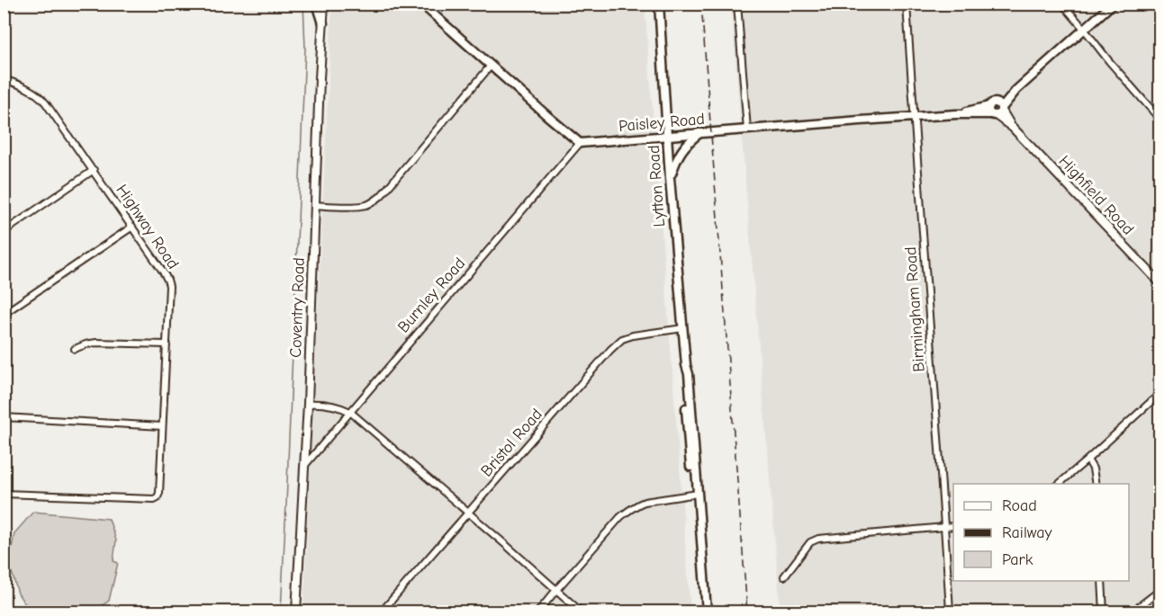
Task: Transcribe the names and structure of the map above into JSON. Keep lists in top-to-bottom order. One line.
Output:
{"streets":{"main road":["Paisley Road","Lytton Road"],"street":["Highfield Road","Highway Road","Burnley Road","Coventry Road","Birmingham Road","Bristol Road"]},"crossings":[["Paisley Road","Lytton Road"],["Paisley Road","Highfield Road"],["Paisley Road","Burnley Road"],["Paisley Road","Birmingham Road"],["Lytton Road","Bristol Road"],["Burnley Road","Coventry Road"]],"legend":["Road","Railway","Park"]}
